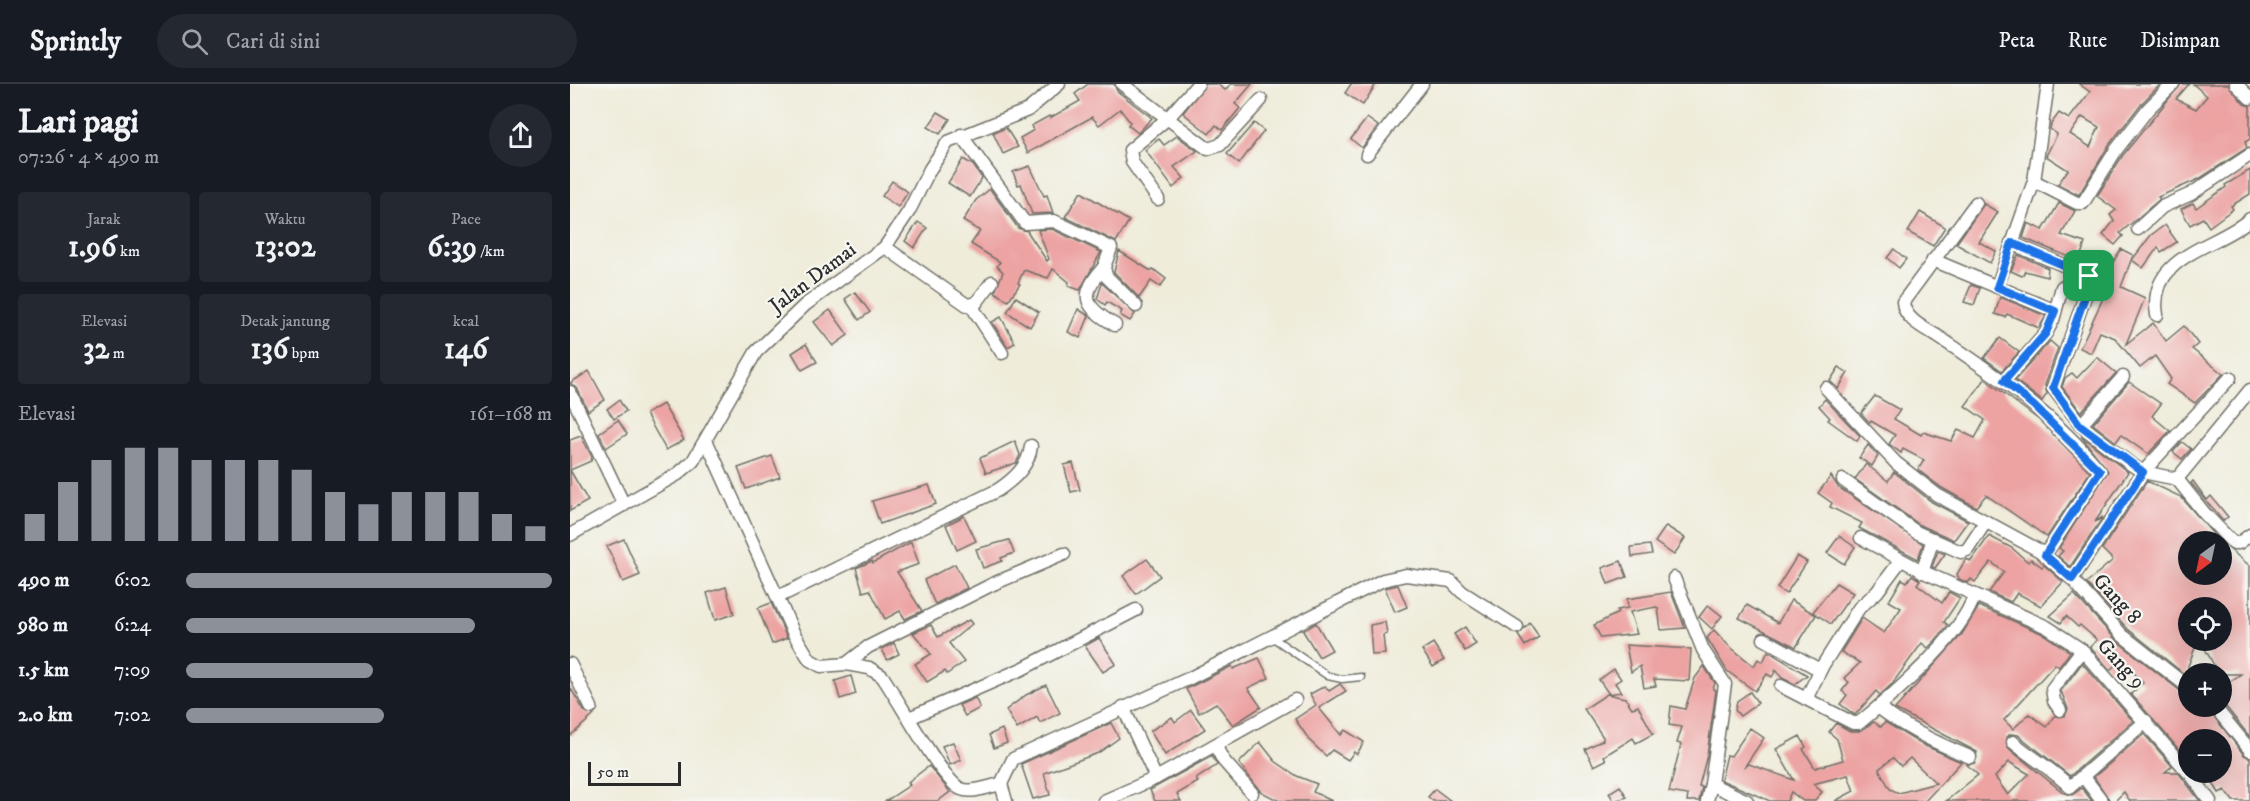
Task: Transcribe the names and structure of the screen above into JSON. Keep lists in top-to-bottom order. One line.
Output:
{"streets":{"street":["Jalan Damai","Gang 8","Gang 9"]},"scale_bar":"50 m","north":"bottom left","page":{"header":"Sprintly","search":"Cari di sini","nav":["Peta","Rute","Disimpan"],"heading":["Lari pagi","07:26 · 4 × 490 m"],"stats":[["Jarak","1.96 km"],["Waktu","13:02"],["Pace","6:39 /km"],["Elevasi","32 m"],["Detak jantung","136 bpm"],["kcal","146"]],"chart":["Elevasi","161–168 m"],"map_buttons":["+","−"],"list":[{"name":"490 m","note":"6:02"},{"name":"980 m","note":"6:24"},{"name":"1.5 km","note":"7:09"},{"name":"2.0 km","note":"7:02"}],"scale":"50 m"}}
